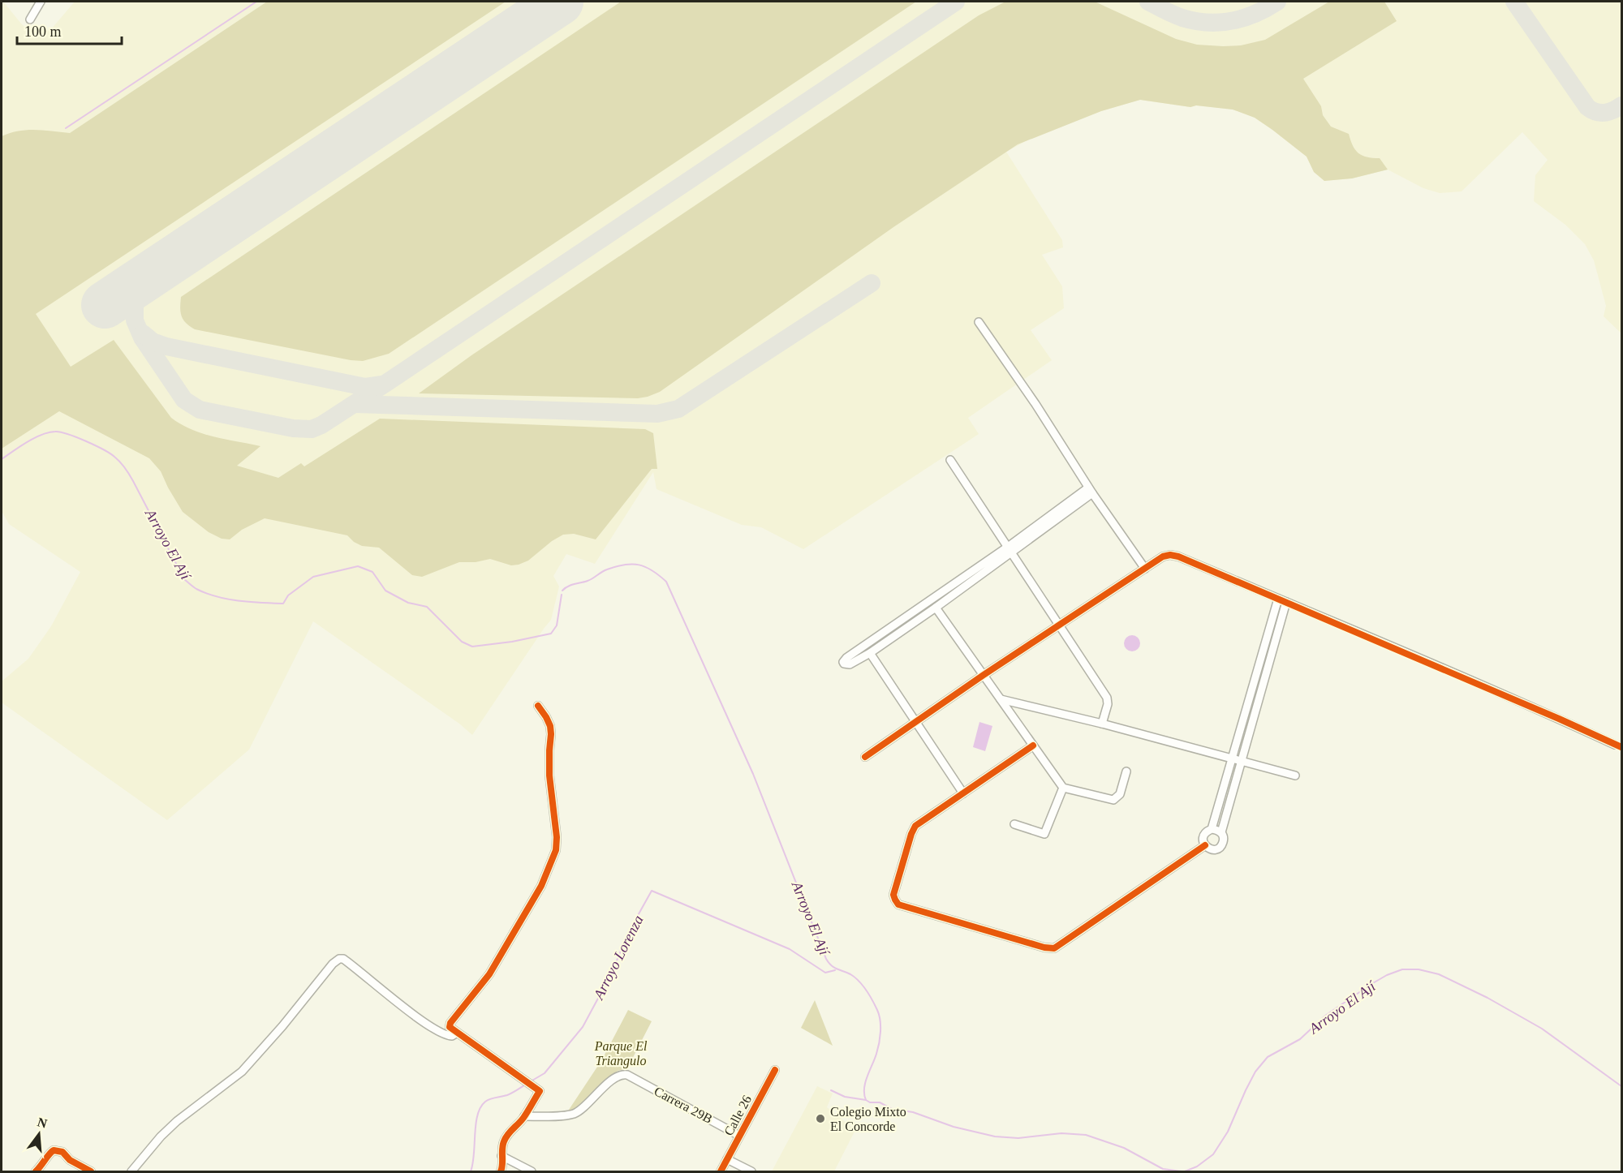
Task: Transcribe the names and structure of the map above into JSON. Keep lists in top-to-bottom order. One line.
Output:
{"streets":{"street":["Carrera 29B","Calle 26"]},"crossings":[["Carrera 29B","Calle 26"]],"water":["Arroyo El Ají","Arroyo Lorenza"],"parks":["Parque El Triangulo"],"places":["Colegio Mixto El Concorde"],"scale_bar":"100 m","north":"top"}
